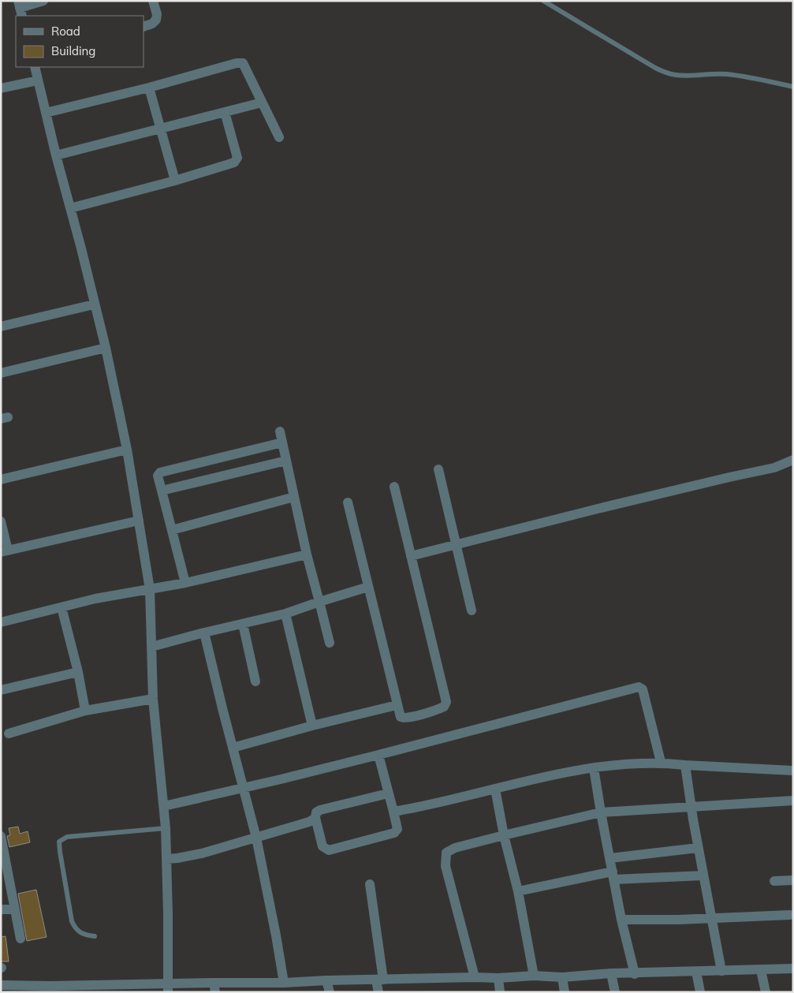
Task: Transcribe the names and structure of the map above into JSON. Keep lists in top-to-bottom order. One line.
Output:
{"legend":["Road","Building"]}
